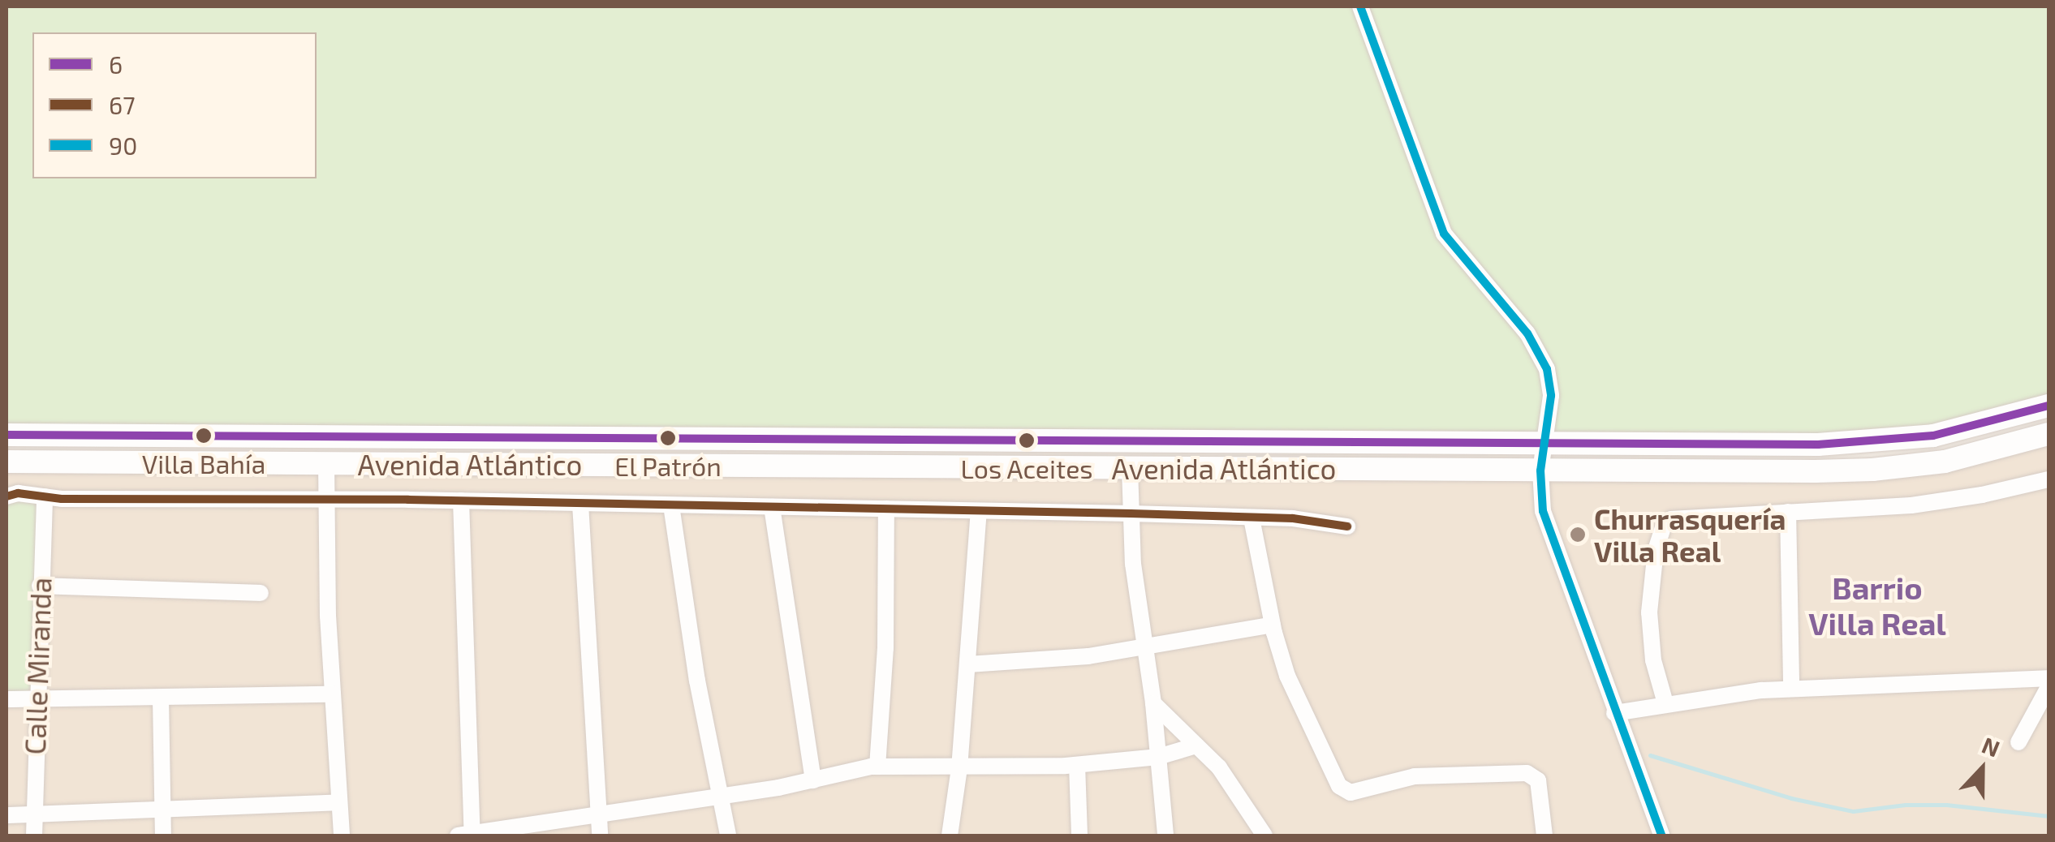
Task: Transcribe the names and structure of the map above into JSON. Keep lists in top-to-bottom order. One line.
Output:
{"streets":{"main road":["Avenida Atlántico"],"street":["Calle Miranda"]},"districts":["Barrio Villa Real"],"places":["Villa Bahía","El Patrón","Los Aceites","Churrasquería Villa Real"],"lines":["transit line 90","transit line 6","transit line 67"],"legend":["6","67","90"],"north":"top"}
